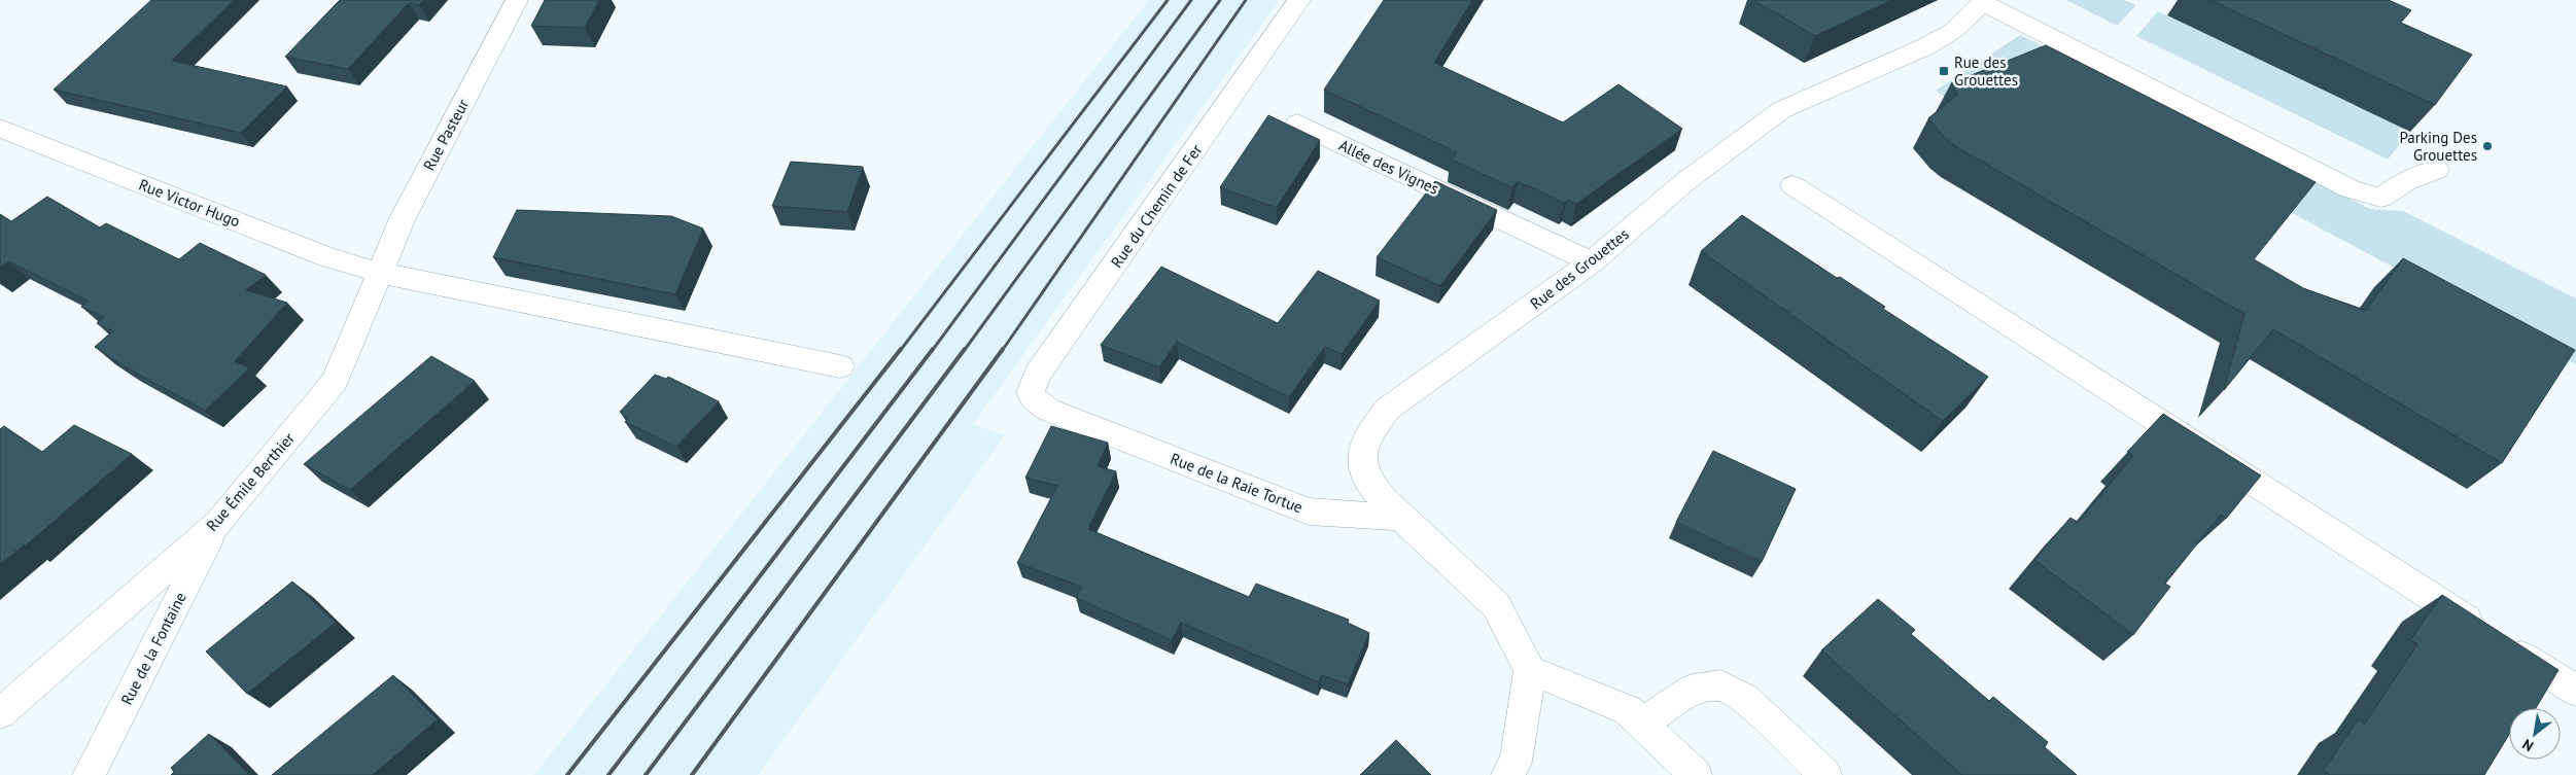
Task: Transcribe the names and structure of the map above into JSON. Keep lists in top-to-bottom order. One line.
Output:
{"streets":{"street":["Rue Pasteur","Allée des Vignes","Rue Victor Hugo","Rue du Chemin de Fer","Rue des Grouettes","Rue Émile Berthier","Rue de la Raie Tortue","Rue de la Fontaine"]},"crossings":[["Rue Pasteur","Rue Victor Hugo"],["Rue Pasteur","Rue Émile Berthier"],["Allée des Vignes","Rue des Grouettes"],["Rue Victor Hugo","Rue Émile Berthier"],["Rue du Chemin de Fer","Rue de la Raie Tortue"],["Rue des Grouettes","Rue de la Raie Tortue"],["Rue Émile Berthier","Rue de la Fontaine"]],"places":{"transit":["Rue des Grouettes"],"other":["Parking Des Grouettes"]},"north":"bottom left"}
